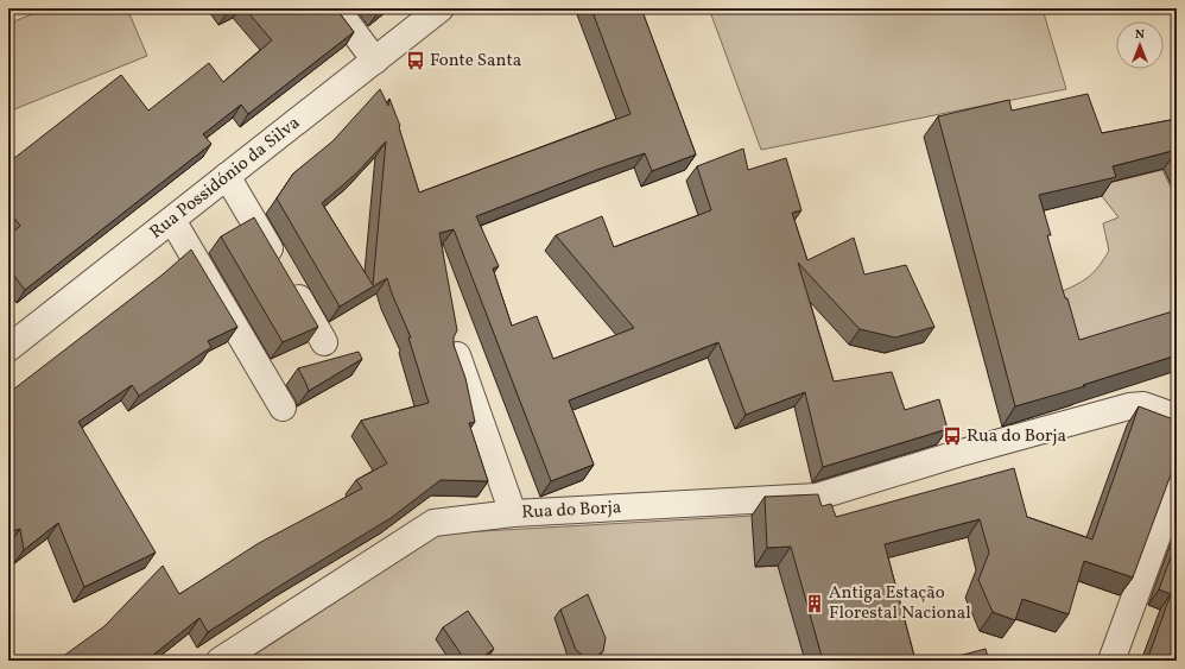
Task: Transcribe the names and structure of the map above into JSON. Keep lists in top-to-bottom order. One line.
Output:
{"streets":{"street":["Rua Possidónio da Silva","Rua do Borja"]},"places":{"bus stop":["Fonte Santa","Rua do Borja"],"building":["Antiga Estação Florestal Nacional"]},"north":"top"}
